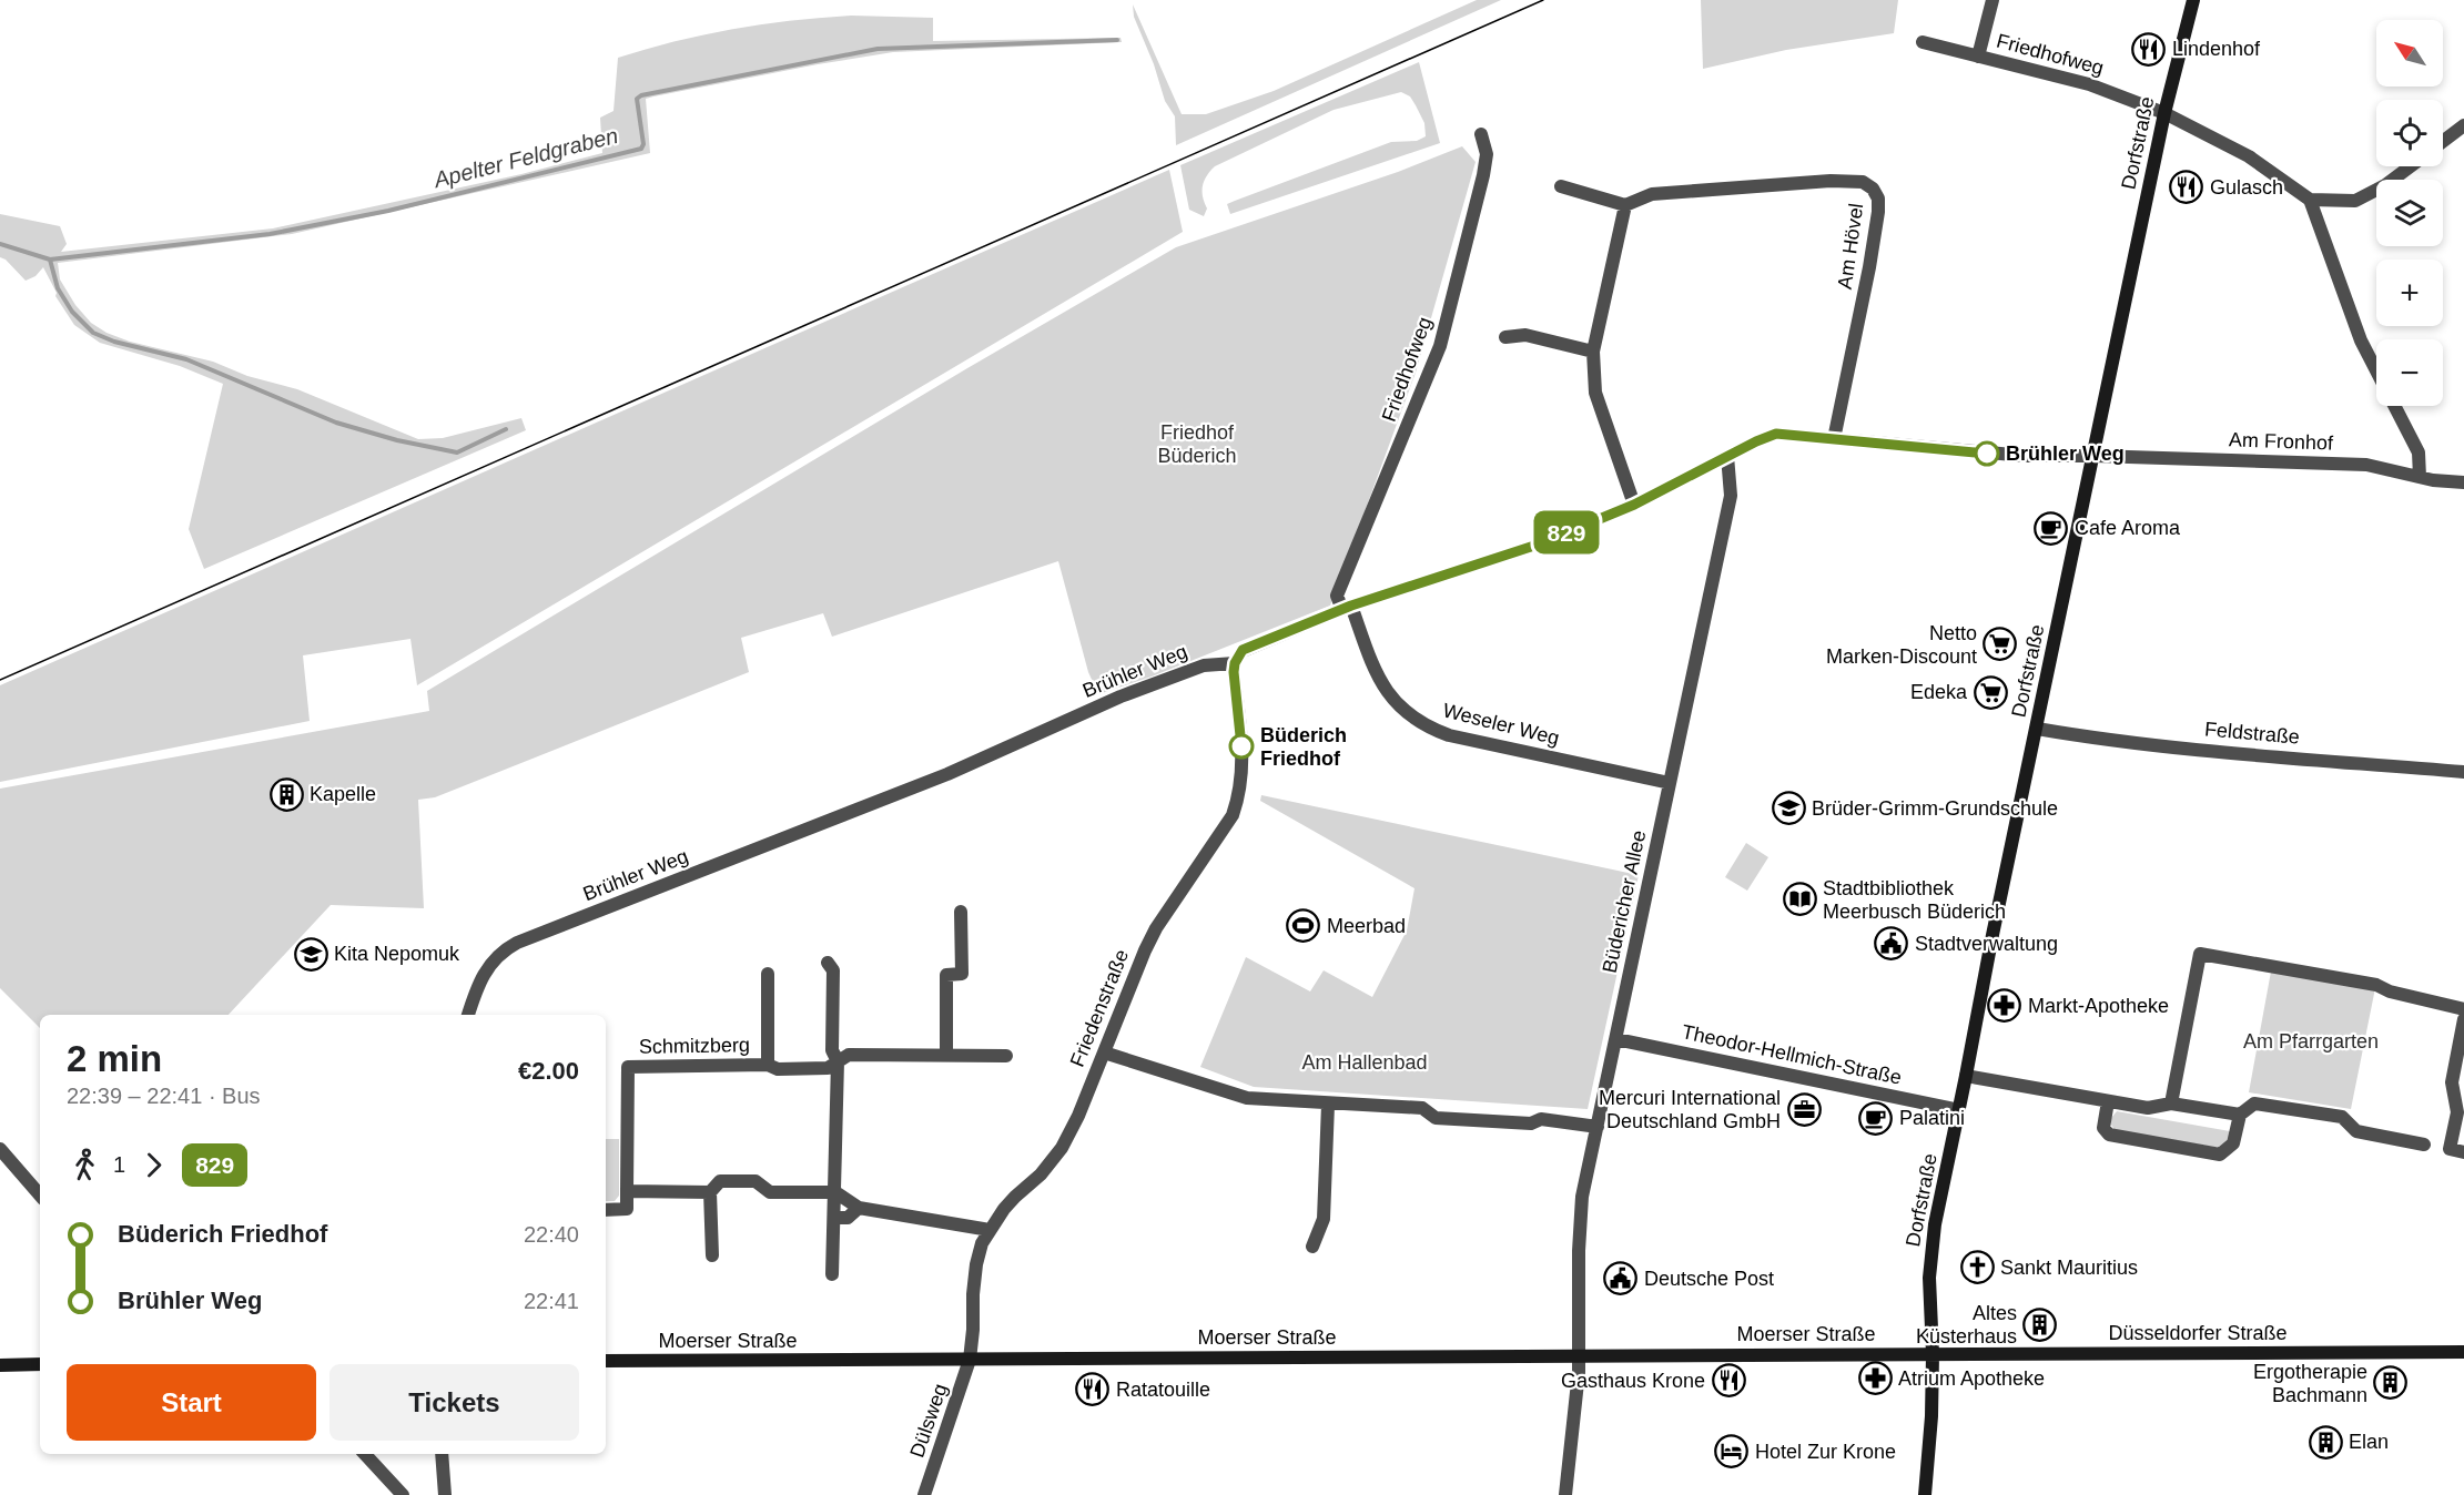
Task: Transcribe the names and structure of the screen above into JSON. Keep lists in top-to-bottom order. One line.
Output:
{"streets":{"main road":["Dorfstraße","Düsseldorfer Straße","Moerser Straße"],"street":["Friedhofweg","Am Hövel","Am Fronhof","Brühler Weg","Weseler Weg","Feldstraße","Büdericher Allee","Friedenstraße","Schmitzberg","Theodor-Hellmich-Straße","Dülsweg"]},"crossings":[["Friedhofweg","Dorfstraße"],["Friedhofweg","Weseler Weg"],["Dorfstraße","Am Fronhof"],["Dorfstraße","Feldstraße"],["Dorfstraße","Theodor-Hellmich-Straße"],["Dorfstraße","Düsseldorfer Straße"],["Dorfstraße","Moerser Straße"],["Brühler Weg","Friedenstraße"],["Weseler Weg","Büdericher Allee"],["Büdericher Allee","Theodor-Hellmich-Straße"],["Büdericher Allee","Moerser Straße"],["Friedenstraße","Moerser Straße"],["Friedenstraße","Dülsweg"],["Düsseldorfer Straße","Moerser Straße"],["Moerser Straße","Dülsweg"]],"water":["Apelter Feldgraben"],"parks":["Friedhof Büderich","Am Pfarrgarten","Am Hallenbad"],"places":{"restaurant":["Lindenhof","Gulasch","Gasthaus Krone","Ratatouille"],"other":["Brühler Weg","Büderich Friedhof"],"cafe":["Cafe Aroma","Palatini"],"supermarket":["Netto Marken-Discount","Edeka"],"building":["Kapelle","Altes Küsterhaus","Ergotherapie Bachmann","Elan"],"school or university":["Brüder-Grimm-Grundschule","Kita Nepomuk"],"library":["Stadtbibliothek Meerbusch Büderich"],"sports":["Meerbad"],"public building":["Stadtverwaltung","Deutsche Post"],"pharmacy":["Markt-Apotheke","Atrium Apotheke"],"office":["Mercuri International Deutschland GmbH"],"church":["Sankt Mauritius"],"hotel":["Hotel Zur Krone"]},"lines":["bus line 829"],"north":"top left","page":{"on_map":"829","map_buttons":["+","−"],"heading":["2 min","22:39 – 22:41 · Bus","€2.00"],"legs":["1","829"],"list":[{"name":"Büderich Friedhof","value":"22:40"},{"name":"Brühler Weg","value":"22:41"}],"buttons":["Start","Tickets"]}}
